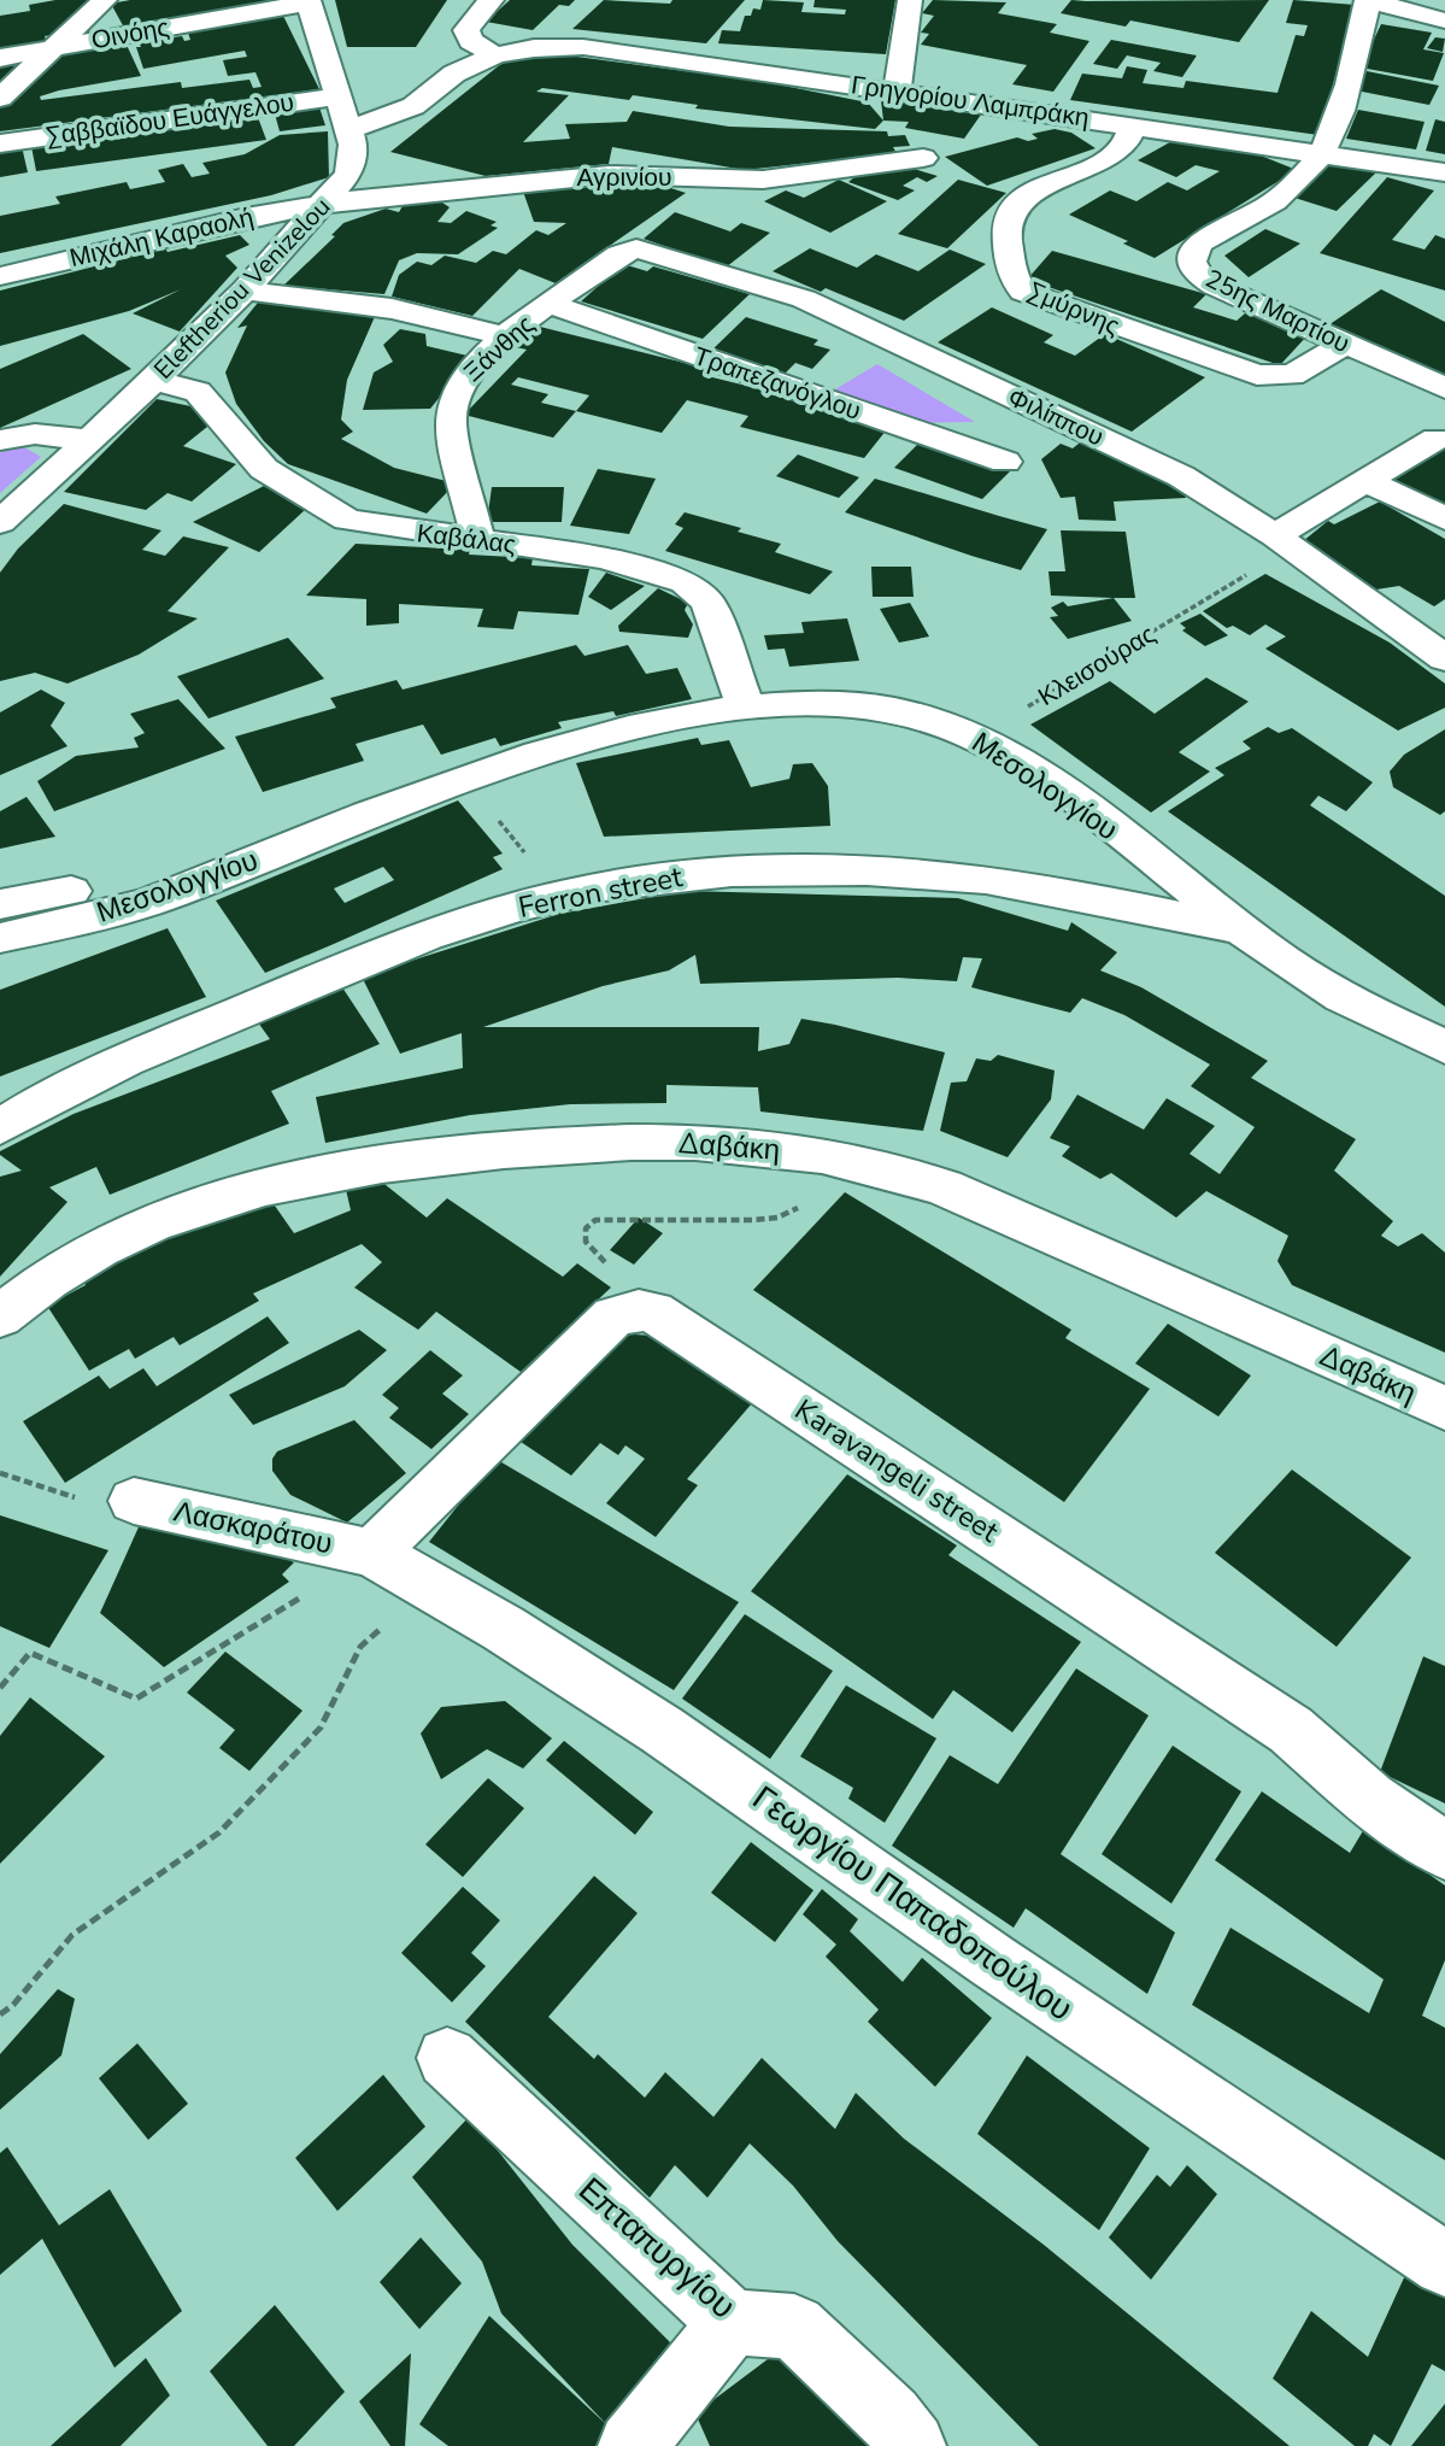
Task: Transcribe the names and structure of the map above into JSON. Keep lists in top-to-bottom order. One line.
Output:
{"streets":{"street":["Οινόης","Γρηγορίου Λαμπράκη","Σαββαϊδου Ευάγγελου","Αγρινίου","Μιχάλη Καραολή","Eleftheriou Venizelou","Σμύρνης","25ης Μαρτίου","Ξάνθης","Τραπεζανόγλου","Φιλίππου","Καβάλας","Μεσολογγίου","Ferron street","Δαβάκη","Karavangeli street","Λασκαράτου","Γεωργίου Παπαδοπούλου","Επταπυργίου"],"path":["Κλεισούρας"]},"crossings":[["Οινόης","Eleftheriou Venizelou"],["Γρηγορίου Λαμπράκη","Eleftheriou Venizelou"],["Γρηγορίου Λαμπράκη","Σμύρνης"],["Γρηγορίου Λαμπράκη","25ης Μαρτίου"],["Σαββαϊδου Ευάγγελου","Eleftheriou Venizelou"],["Αγρινίου","Μιχάλη Καραολή"],["Αγρινίου","Eleftheriou Venizelou"],["Μιχάλη Καραολή","Eleftheriou Venizelou"],["Eleftheriou Venizelou","Καβάλας"],["Σμύρνης","25ης Μαρτίου"],["Ξάνθης","Τραπεζανόγλου"],["Ξάνθης","Φιλίππου"],["Ξάνθης","Καβάλας"],["Καβάλας","Μεσολογγίου"],["Κλεισούρας","Μεσολογγίου"],["Μεσολογγίου","Ferron street"],["Karavangeli street","Λασκαράτου"],["Karavangeli street","Γεωργίου Παπαδοπούλου"],["Λασκαράτου","Γεωργίου Παπαδοπούλου"]]}
